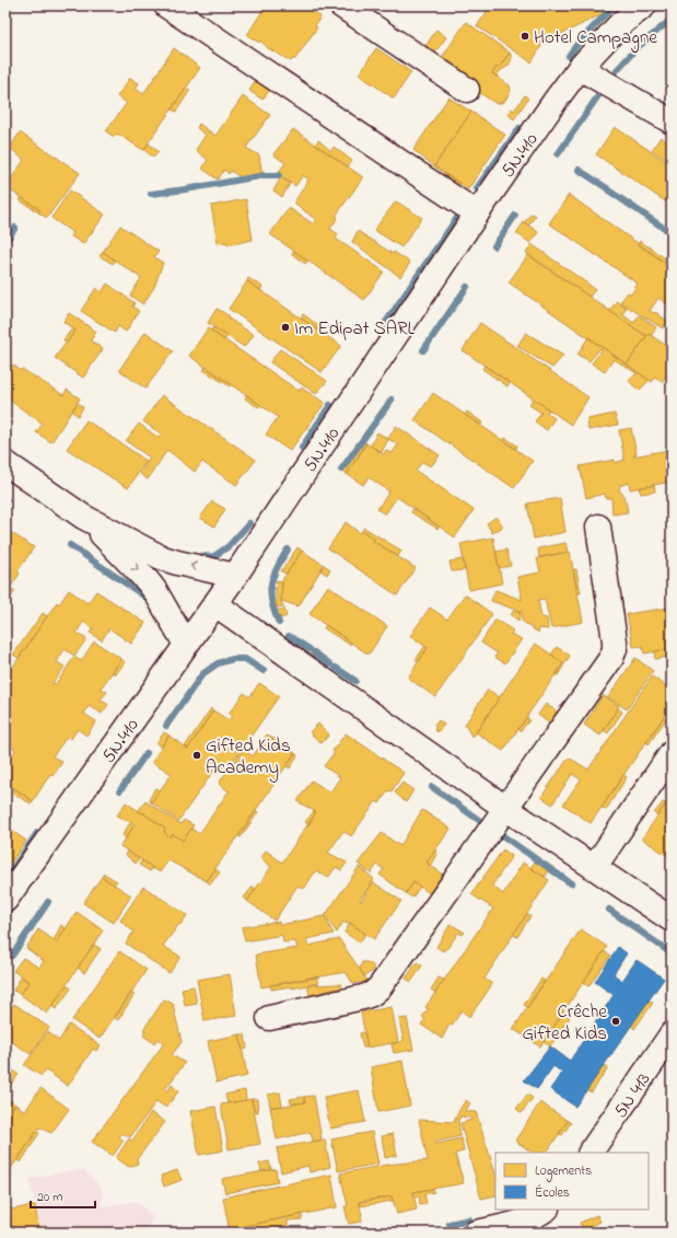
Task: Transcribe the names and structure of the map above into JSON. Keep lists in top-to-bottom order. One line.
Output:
{"streets":{"street":["5N.410","5N 413"]},"places":["Hotel Campagne","Im Edipat SARL","Gifted Kids Academy","Crêche Gifted Kids"],"legend":["Logements","Écoles"],"scale_bar":"20 m"}
